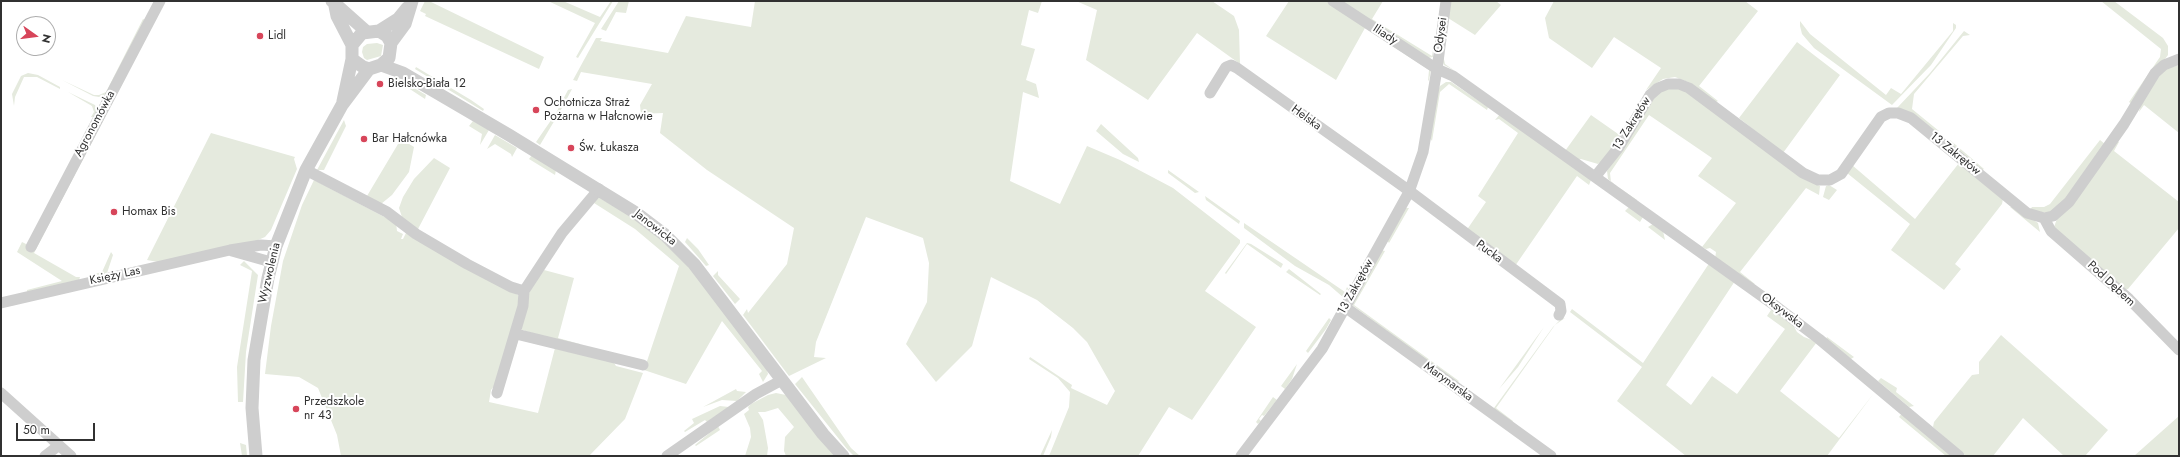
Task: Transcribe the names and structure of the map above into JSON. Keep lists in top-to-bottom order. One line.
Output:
{"streets":{"street":["Iliady","Odysei","Helska","Agronomówka","13 Zakrętów","Janowicka","Pucka","Wyzwolenia","Księży Las","Pod Dębem","Oksywska","Marynarska"]},"crossings":[["Iliady","Odysei"],["Iliady","13 Zakrętów"],["Odysei","13 Zakrętów"],["Helska","13 Zakrętów"],["Helska","Pucka"],["13 Zakrętów","Pucka"],["13 Zakrętów","Pod Dębem"],["13 Zakrętów","Oksywska"],["13 Zakrętów","Marynarska"],["Janowicka","Wyzwolenia"],["Wyzwolenia","Księży Las"]],"places":["Lidl","Bielsko-Biała 12","Ochotnicza Straż Pożarna w Hałcnowie","Bar Hałcnówka","Św. Łukasza","Homax Bis","Przedszkole nr 43"],"scale_bar":"50 m","north":"right"}
